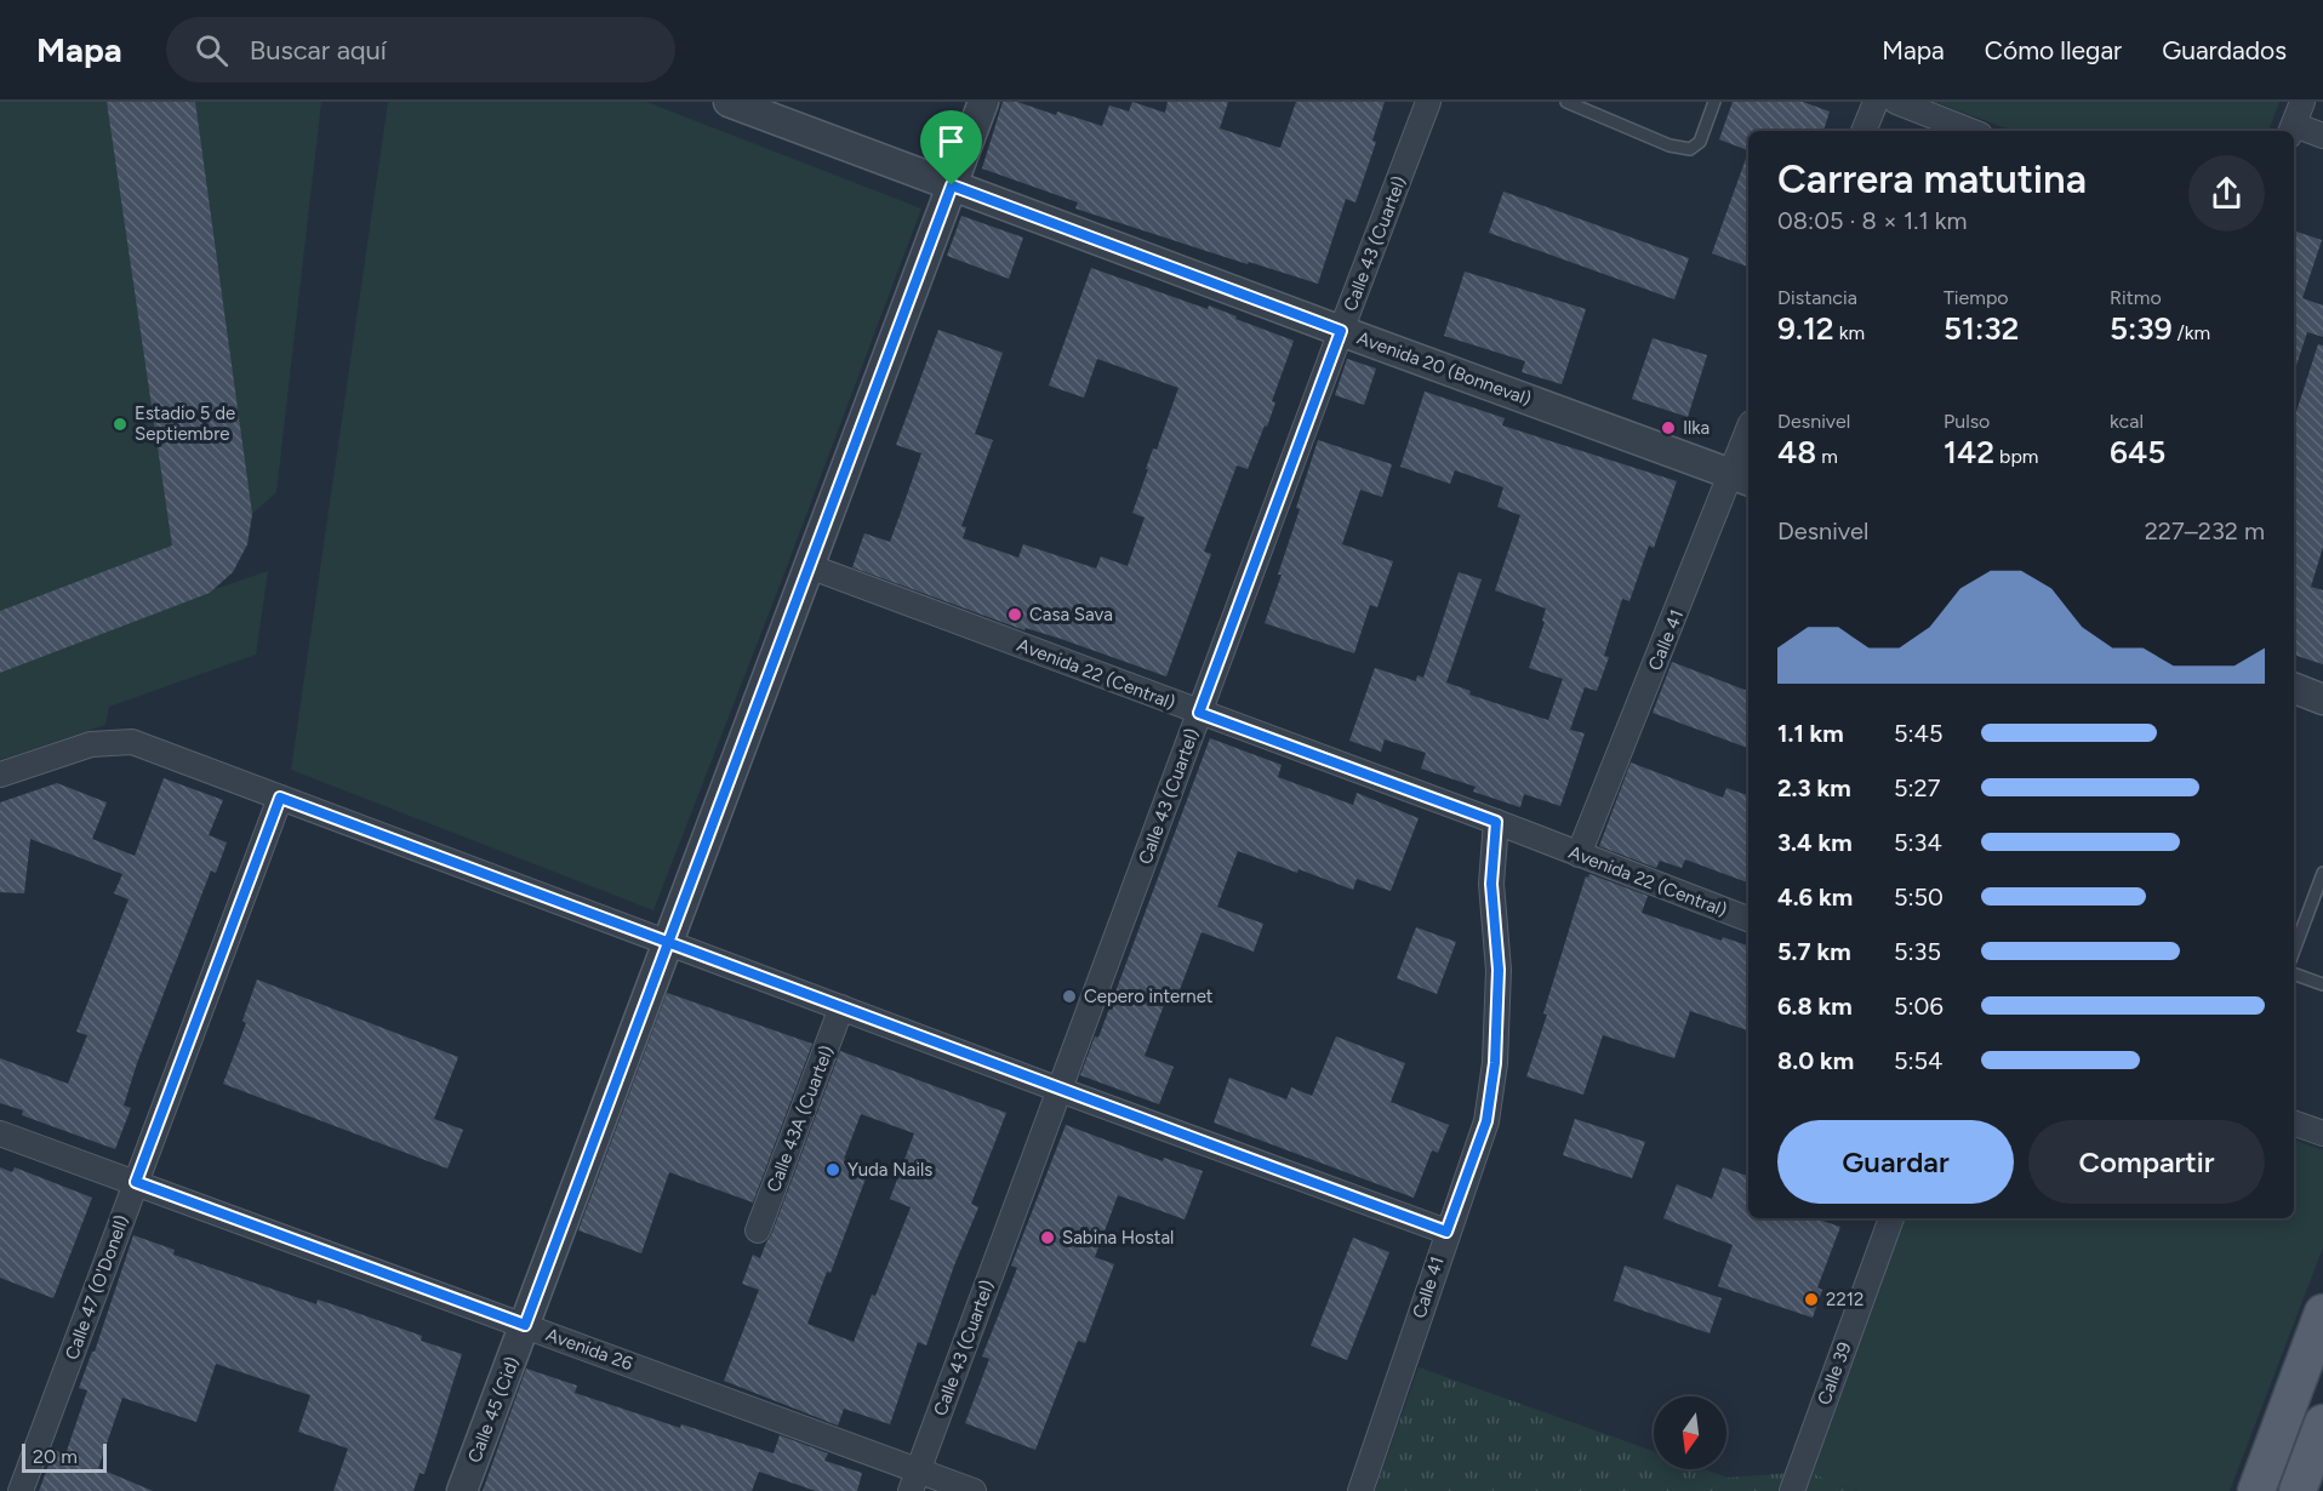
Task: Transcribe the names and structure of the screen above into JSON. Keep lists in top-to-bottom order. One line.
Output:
{"streets":{"street":["Calle 43 (Cuartel)","Avenida 20 (Bonneval)","Calle 41","Avenida 22 (Central)","Calle 43A (Cuartel)","Calle 47 (O'Donell)","Avenida 26","Calle 39","Calle 45 (Cid)"]},"crossings":[["Calle 43 (Cuartel)","Avenida 20 (Bonneval)"],["Calle 43 (Cuartel)","Avenida 22 (Central)"],["Calle 43 (Cuartel)","Avenida 26"],["Avenida 20 (Bonneval)","Calle 41"],["Avenida 20 (Bonneval)","Calle 45 (Cid)"],["Calle 41","Avenida 22 (Central)"],["Avenida 22 (Central)","Calle 45 (Cid)"],["Calle 47 (O'Donell)","Avenida 26"],["Avenida 26","Calle 45 (Cid)"]],"places":["Estadio 5 de Septiembre","Ilka","Casa Sava","Cepero internet","Yuda Nails","Sabina Hostal","2212"],"scale_bar":"20 m","north":"bottom","page":{"header":"Mapa","search":"Buscar aquí","nav":["Mapa","Cómo llegar","Guardados"],"heading":["Carrera matutina","08:05 · 8 × 1.1 km"],"stats":[["Distancia","9.12 km"],["Tiempo","51:32"],["Ritmo","5:39 /km"],["Desnivel","48 m"],["Pulso","142 bpm"],["kcal","645"]],"chart":["Desnivel","227–232 m"],"list":[{"name":"1.1 km","note":"5:45"},{"name":"2.3 km","note":"5:27"},{"name":"3.4 km","note":"5:34"},{"name":"4.6 km","note":"5:50"},{"name":"5.7 km","note":"5:35"},{"name":"6.8 km","note":"5:06"},{"name":"8.0 km","note":"5:54"}],"buttons":["Guardar","Compartir"],"scale":"20 m"}}
